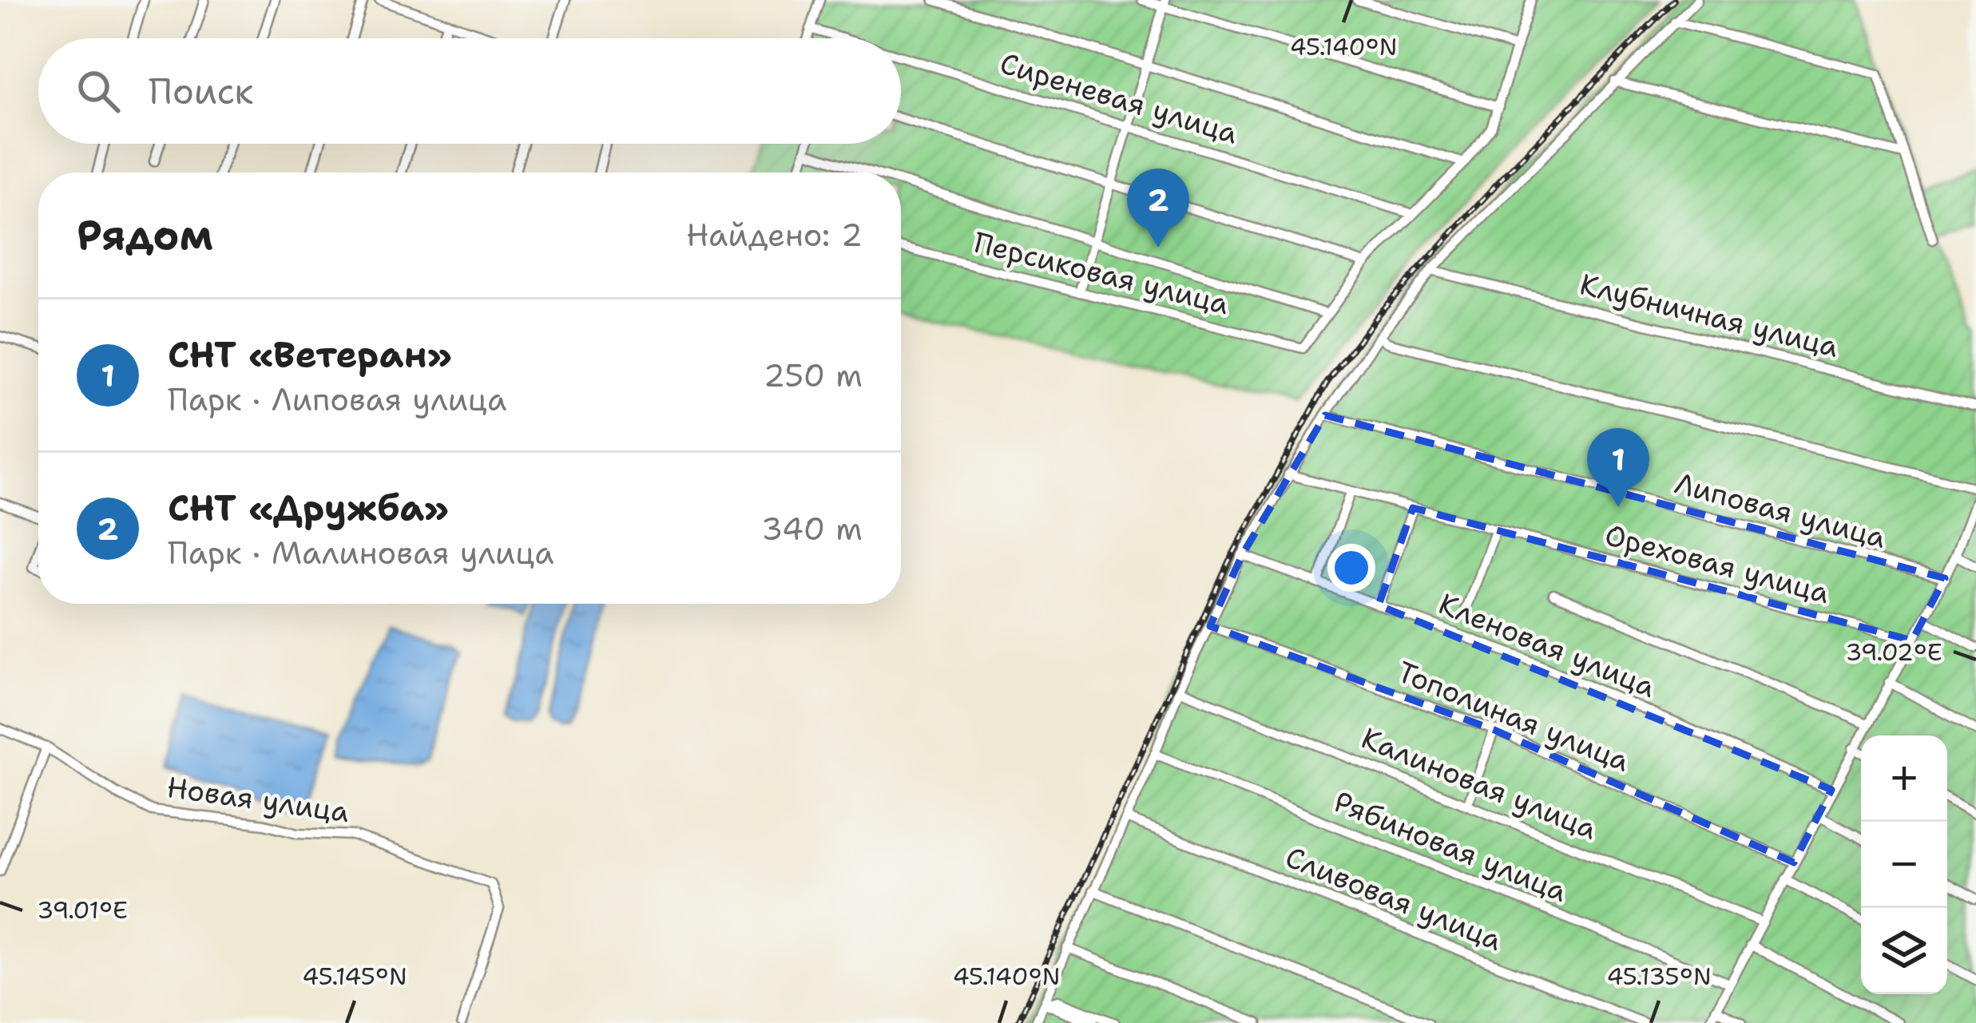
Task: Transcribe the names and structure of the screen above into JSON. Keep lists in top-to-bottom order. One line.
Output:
{"streets":{"street":["Сиреневая улица","Персиковая улица","Клубничная улица","Липовая улица","Ореховая улица","Кленовая улица","Тополиная улица","Калиновая улица","Новая улица","Рябиновая улица","Сливовая улица"]},"page":{"search":"Поиск","pins":["2","1"],"heading":["Рядом","Найдено: 2"],"list":[{"mark":"1","name":"СНТ «Ветеран»","note":"Парк · Липовая улица","value":"250 m"},{"mark":"2","name":"СНТ «Дружба»","note":"Парк · Малиновая улица","value":"340 m"}],"map_buttons":["+","−"]},"coordinates":["45.140°N","39.02°E","39.01°E","45.145°N","45.135°N"]}
